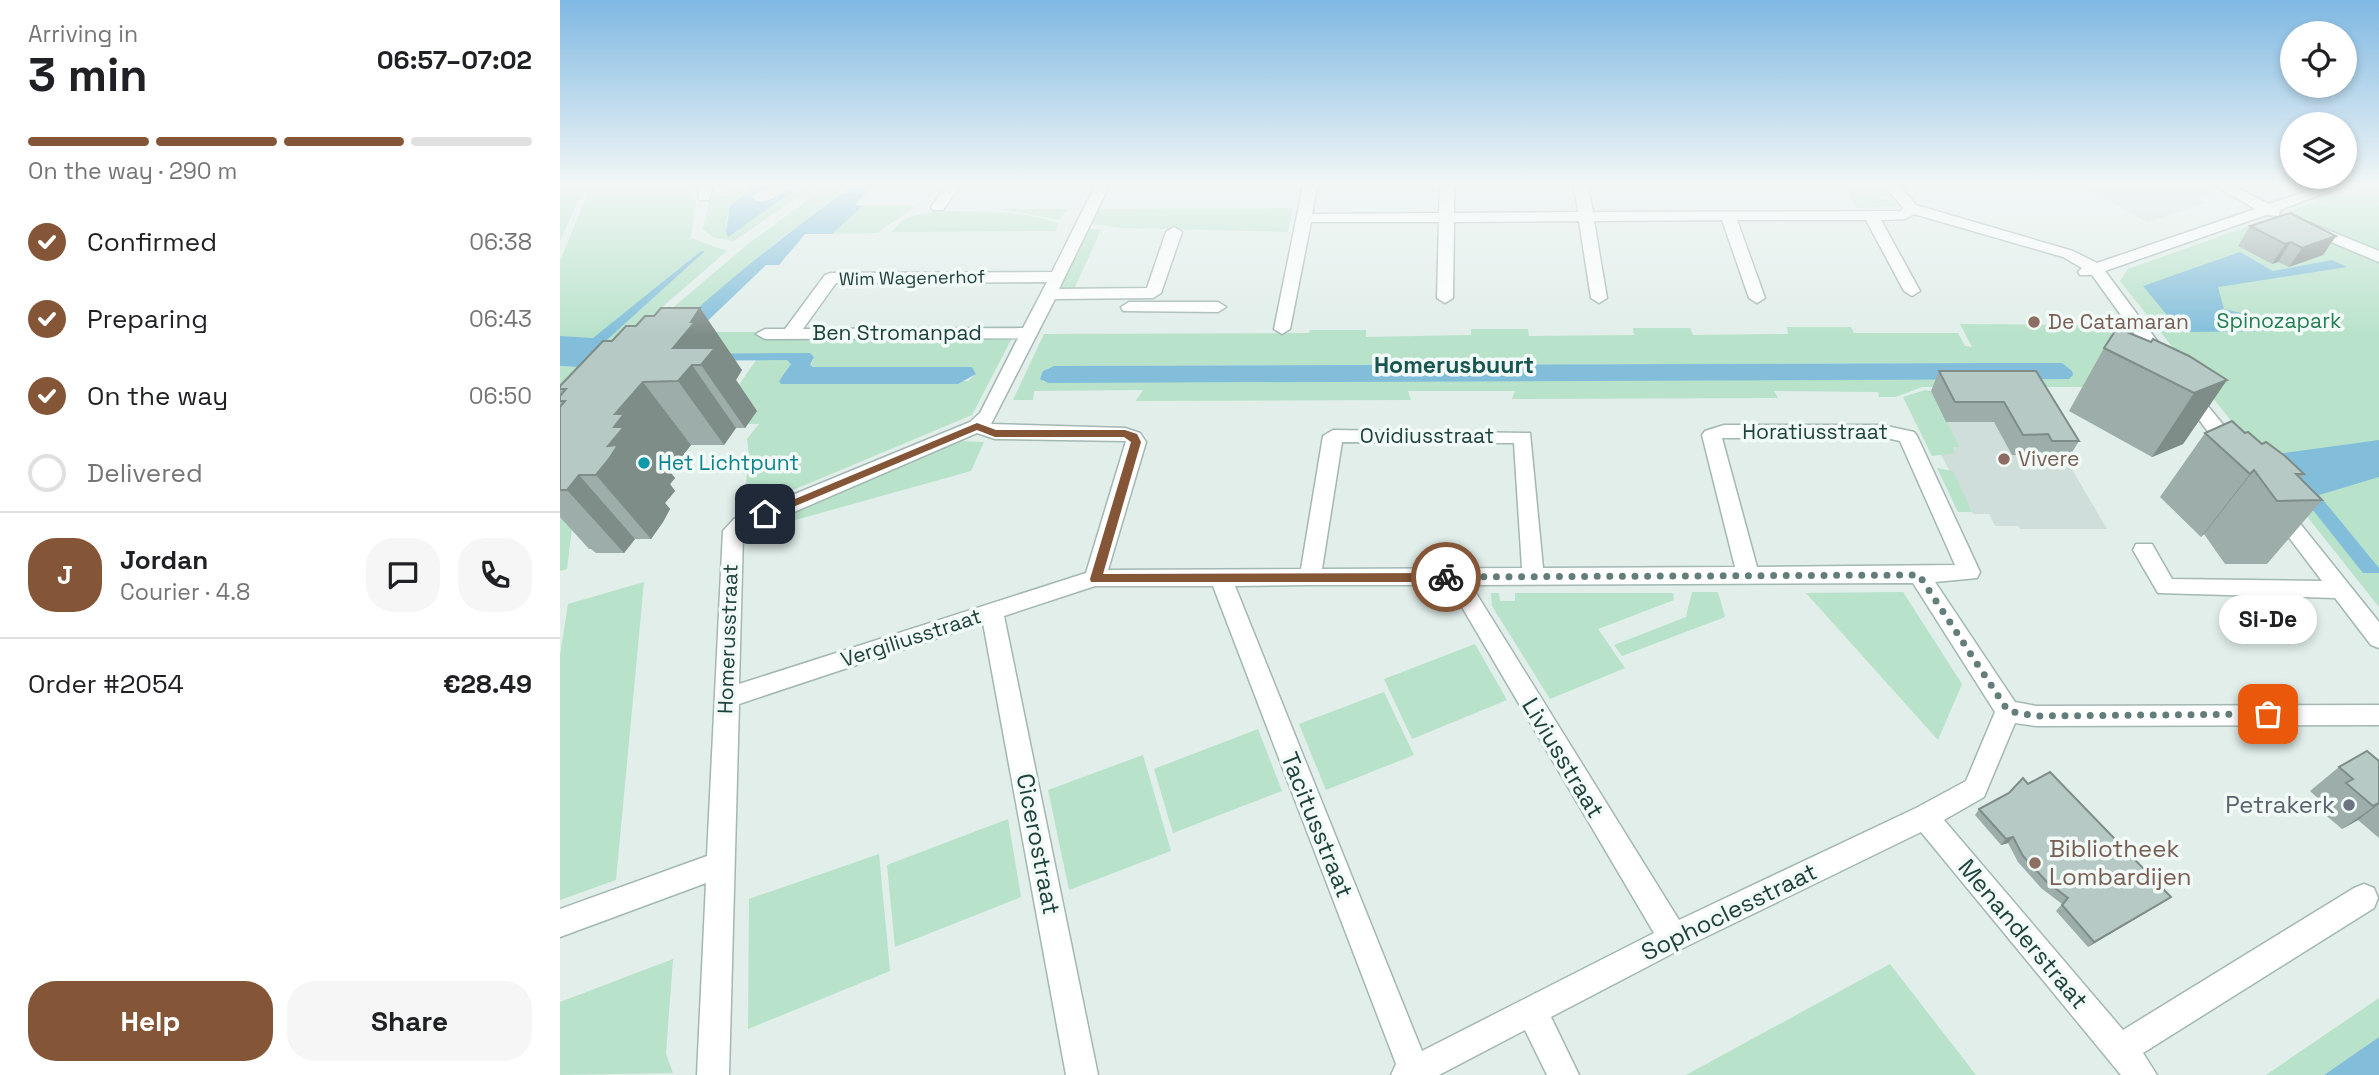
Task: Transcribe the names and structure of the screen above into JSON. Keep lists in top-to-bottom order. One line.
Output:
{"streets":{"street":["Wim Wagenerhof","Ben Stromanpad","Horatiusstraat","Ovidiusstraat","Vergiliusstraat","Homerusstraat","Liviusstraat","Tacitusstraat","Cicerostraat","Sophoclesstraat","Menanderstraat"]},"crossings":[["Horatiusstraat","Vergiliusstraat"],["Ovidiusstraat","Vergiliusstraat"],["Vergiliusstraat","Homerusstraat"],["Vergiliusstraat","Liviusstraat"],["Vergiliusstraat","Tacitusstraat"],["Vergiliusstraat","Cicerostraat"],["Liviusstraat","Sophoclesstraat"],["Tacitusstraat","Sophoclesstraat"],["Sophoclesstraat","Menanderstraat"]],"districts":["Homerusbuurt"],"parks":["Spinozapark"],"places":["De Catamaran","Vivere","Het Lichtpunt","Si-De","Petrakerk","Bibliotheek Lombardijen"],"page":{"heading":["3 min","Arriving in","06:57–07:02"],"panel":["Jordan","Courier · 4.8","Order #2054","€28.49"],"bar":"On the way · 290 m","list":[["Confirmed","06:38"],["Preparing","06:43"],["On the way","06:50"],"Delivered"],"round":"J","bubble":"Si-De","buttons":["Help","Share"]}}
